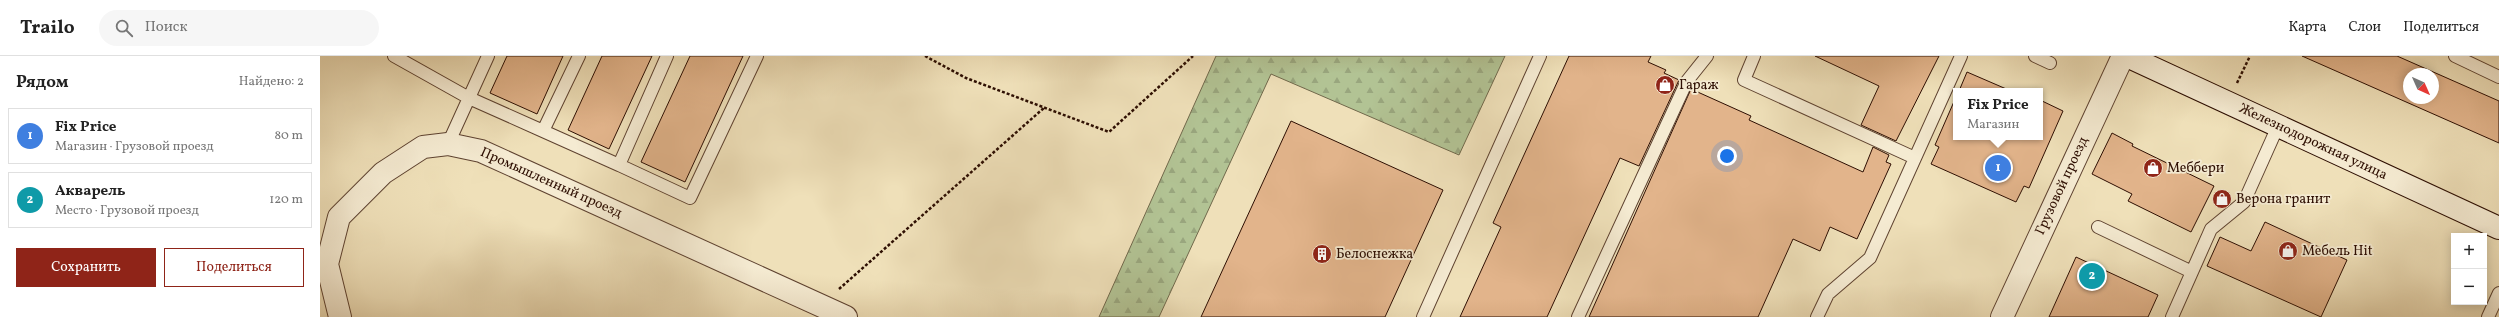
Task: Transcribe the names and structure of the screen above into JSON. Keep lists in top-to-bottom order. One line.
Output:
{"streets":{"street":["Железнодорожная улица","Промышленный проезд","Грузовой проезд"]},"places":{"shop":["Гараж","Меббери","Верона гранит","Мебель Hit"],"building":["Белоснежка"]},"north":"bottom right","page":{"header":"Trailo","search":"Поиск","nav":["Карта","Слои","Поделиться"],"heading":["Рядом","Найдено: 2"],"popup":["Fix Price","Магазин"],"list":[{"mark":"1","name":"Fix Price","note":"Магазин · Грузовой проезд","value":"80 m"},{"mark":"2","name":"Акварель","note":"Место · Грузовой проезд","value":"120 m"}],"pins":["1","2"],"map_buttons":["+","−"],"buttons":["Сохранить","Поделиться"]}}
